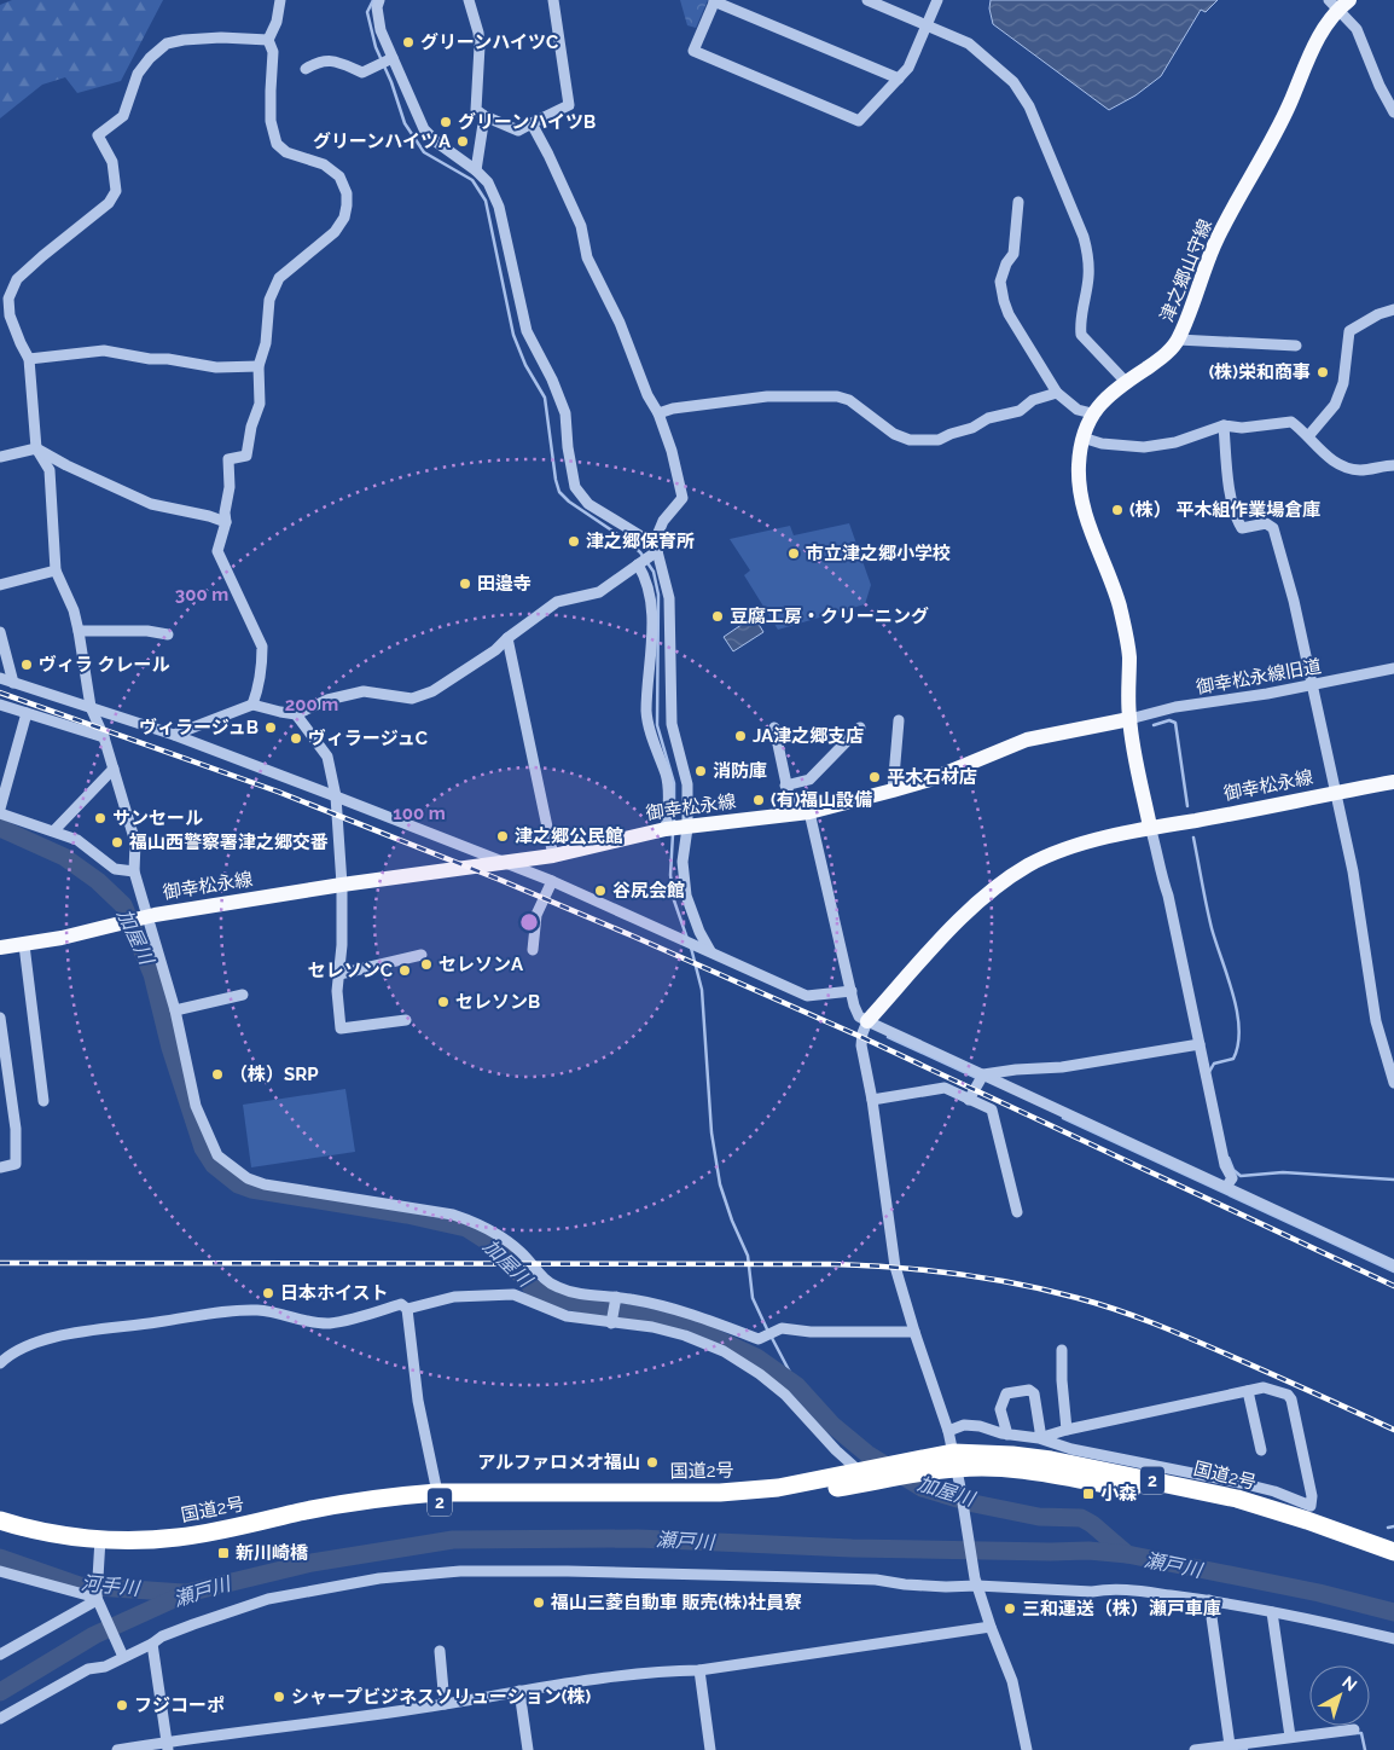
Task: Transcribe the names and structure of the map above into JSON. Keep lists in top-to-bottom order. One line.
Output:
{"streets":{"highway":["国道2号","2"],"main road":["津之郷山守線","御幸松永線"],"street":["御幸松永線旧道"]},"crossings":[["津之郷山守線","御幸松永線旧道"],["津之郷山守線","御幸松永線"],["御幸松永線旧道","御幸松永線"]],"water":["加屋川","瀬戸川","河手川"],"places":{"other":["グリーンハイツC","グリーンハイツB","グリーンハイツA","(株)栄和商事","(株） 平木組作業場倉庫","津之郷保育所","市立津之郷小学校","田邉寺","豆腐工房・クリーニング","ヴィラ クレール","ヴィラージュB","JA津之郷支店","ヴィラージュC","消防庫","平木石材店","(有)福山設備","サンセール","津之郷公民館","福山西警察署津之郷交番","谷尻会館","セレソンA","セレソンC","セレソンB","（株）SRP","日本ホイスト","アルファロメオ福山","福山三菱自動車 販売(株)社員寮","三和運送（株）瀬戸車庫","シャープビジネスソリューション(株)","フジコーポ"],"transit":["小森","新川崎橋"]},"north":"top right","rings":["300 m","200 m","100 m"]}
